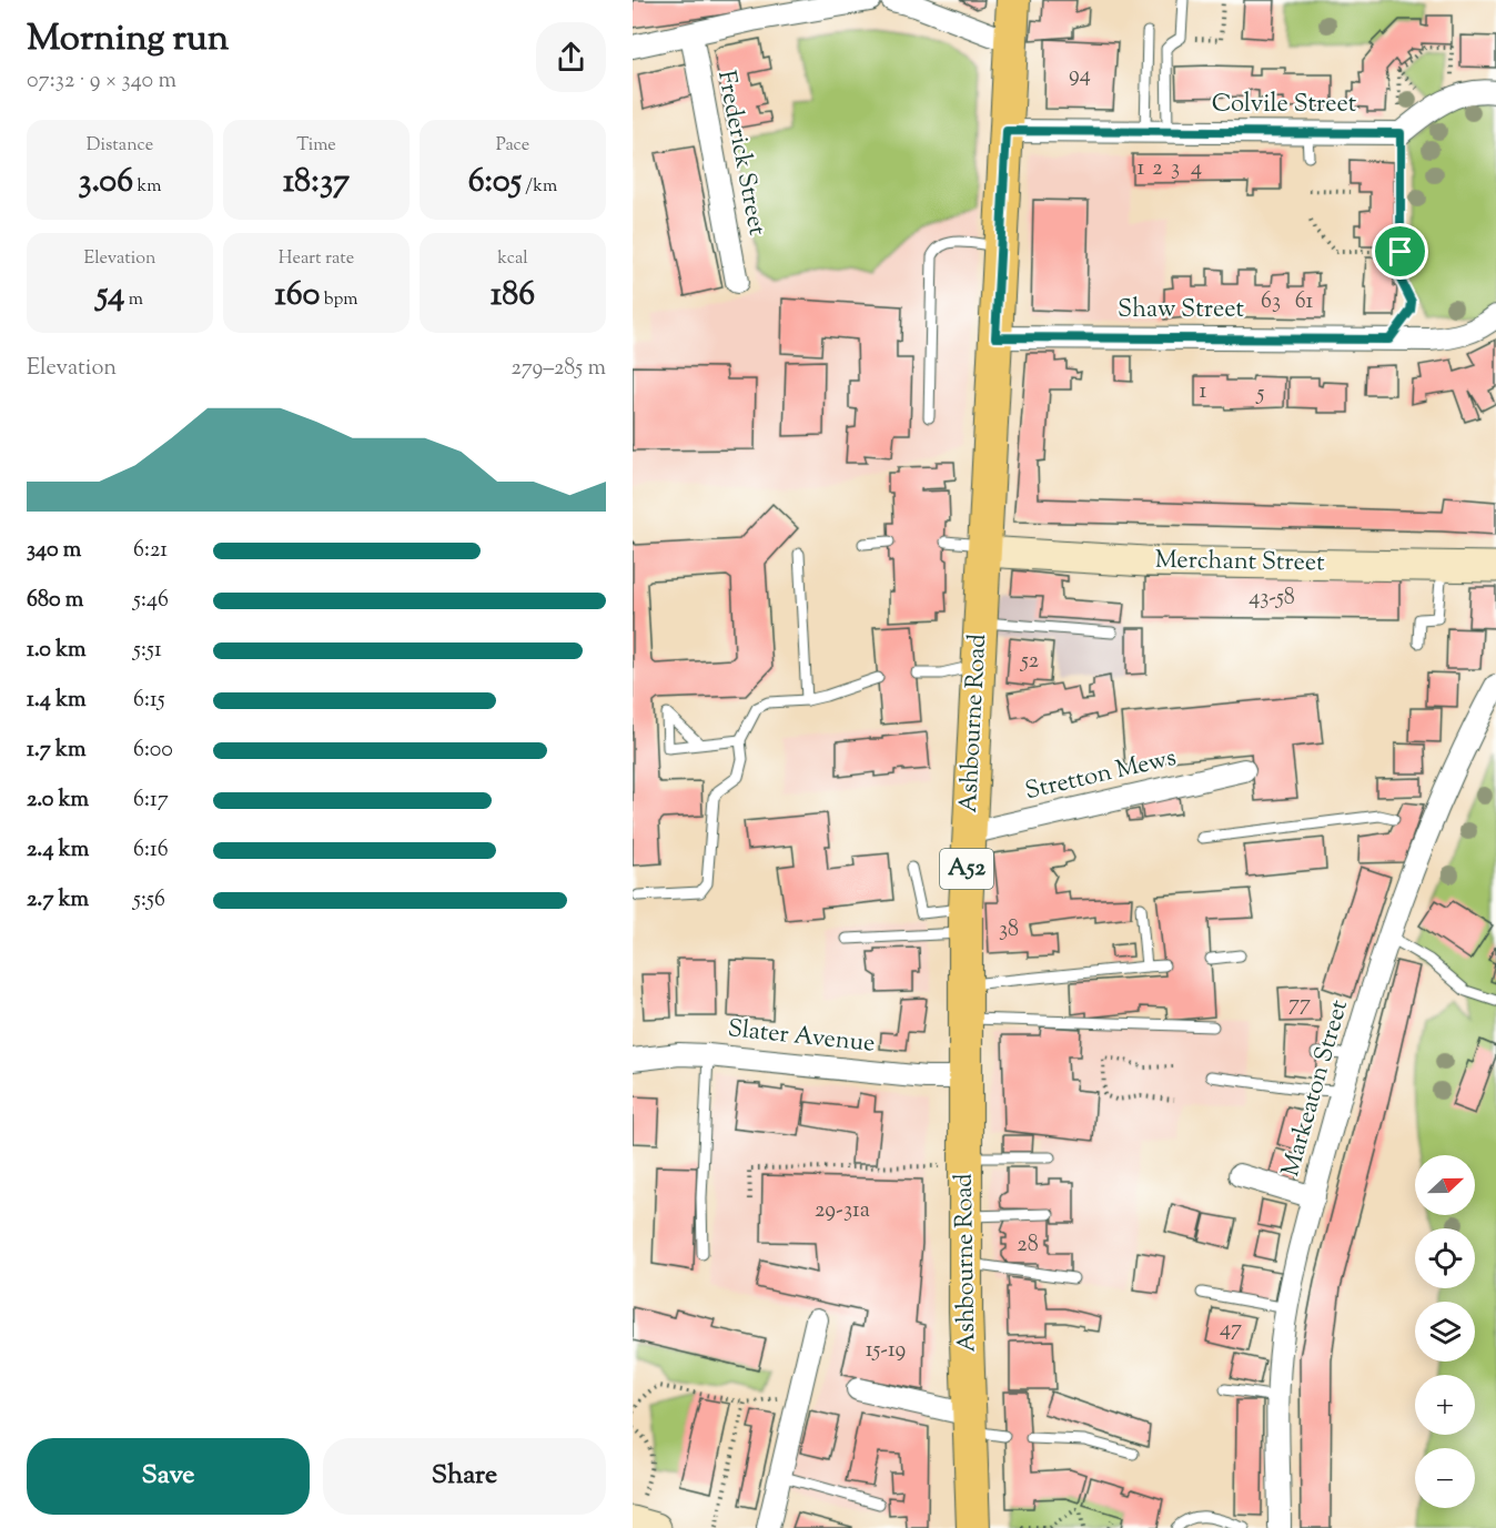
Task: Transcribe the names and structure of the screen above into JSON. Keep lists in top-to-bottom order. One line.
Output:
{"streets":{"main road":["Ashbourne Road","A52"],"street":["Colvile Street","Frederick Street","Shaw Street","Merchant Street","Stretton Mews","Slater Avenue","Markeaton Street"]},"crossings":[["Colvile Street","Ashbourne Road"],["Shaw Street","Ashbourne Road"],["Merchant Street","Ashbourne Road"],["Ashbourne Road","Stretton Mews"],["Ashbourne Road","Slater Avenue"]],"house_numbers":["94","1","2","3","4","63","61","1","5","43-58","52","38","77","29-31a","28","47","15-19"],"north":"right","page":{"heading":["Morning run","07:32 · 9 × 340 m"],"stats":[["Distance","3.06 km"],["Time","18:37"],["Pace","6:05 /km"],["Elevation","54 m"],["Heart rate","160 bpm"],["kcal","186"]],"chart":["Elevation","279–285 m"],"list":[{"name":"340 m","note":"6:21"},{"name":"680 m","note":"5:46"},{"name":"1.0 km","note":"5:51"},{"name":"1.4 km","note":"6:15"},{"name":"1.7 km","note":"6:00"},{"name":"2.0 km","note":"6:17"},{"name":"2.4 km","note":"6:16"},{"name":"2.7 km","note":"5:56"}],"map_buttons":["+","−"],"buttons":["Save","Share"]}}
